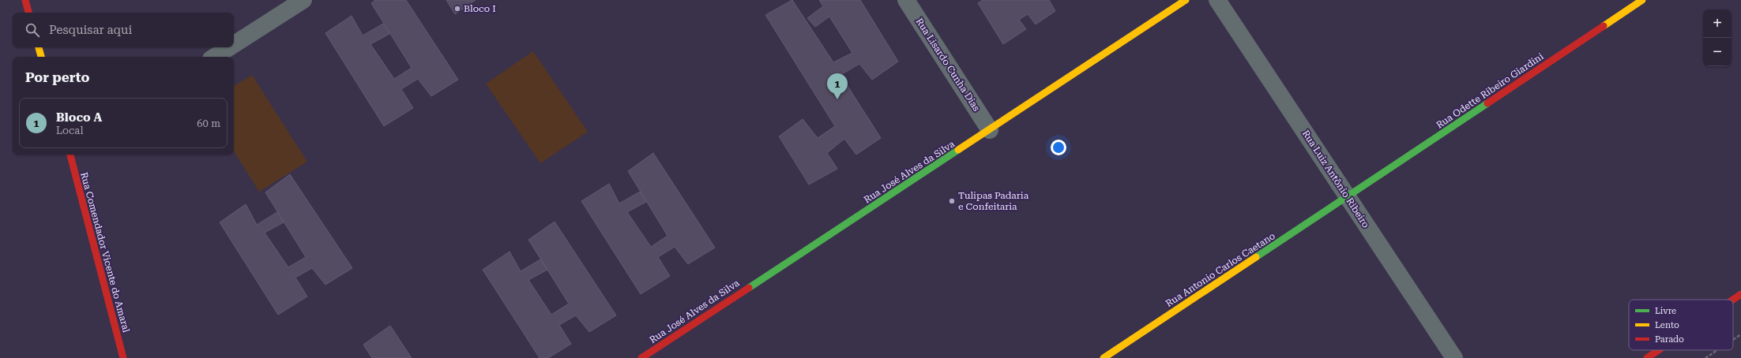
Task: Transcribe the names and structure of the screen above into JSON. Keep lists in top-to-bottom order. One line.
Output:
{"streets":{"street":["Rua Lisardo Cunha Dias","Rua Odette Ribeiro Giardini","Rua José Alves da Silva","Rua Luiz Antônio Ribeiro","Rua Comendador Vicente do Amaral","Rua Antonio Carlos Caetano"]},"crossings":[["Rua Lisardo Cunha Dias","Rua José Alves da Silva"],["Rua Odette Ribeiro Giardini","Rua Luiz Antônio Ribeiro"],["Rua Odette Ribeiro Giardini","Rua Antonio Carlos Caetano"],["Rua Luiz Antônio Ribeiro","Rua Antonio Carlos Caetano"]],"places":["Bloco I","Tulipas Padaria e Confeitaria"],"legend":["Livre","Lento","Parado"],"page":{"map_buttons":["+","−"],"search":"Pesquisar aqui","heading":"Por perto","pins":"1","list":[{"mark":"1","name":"Bloco A","note":"Local","value":"60 m"}]}}
